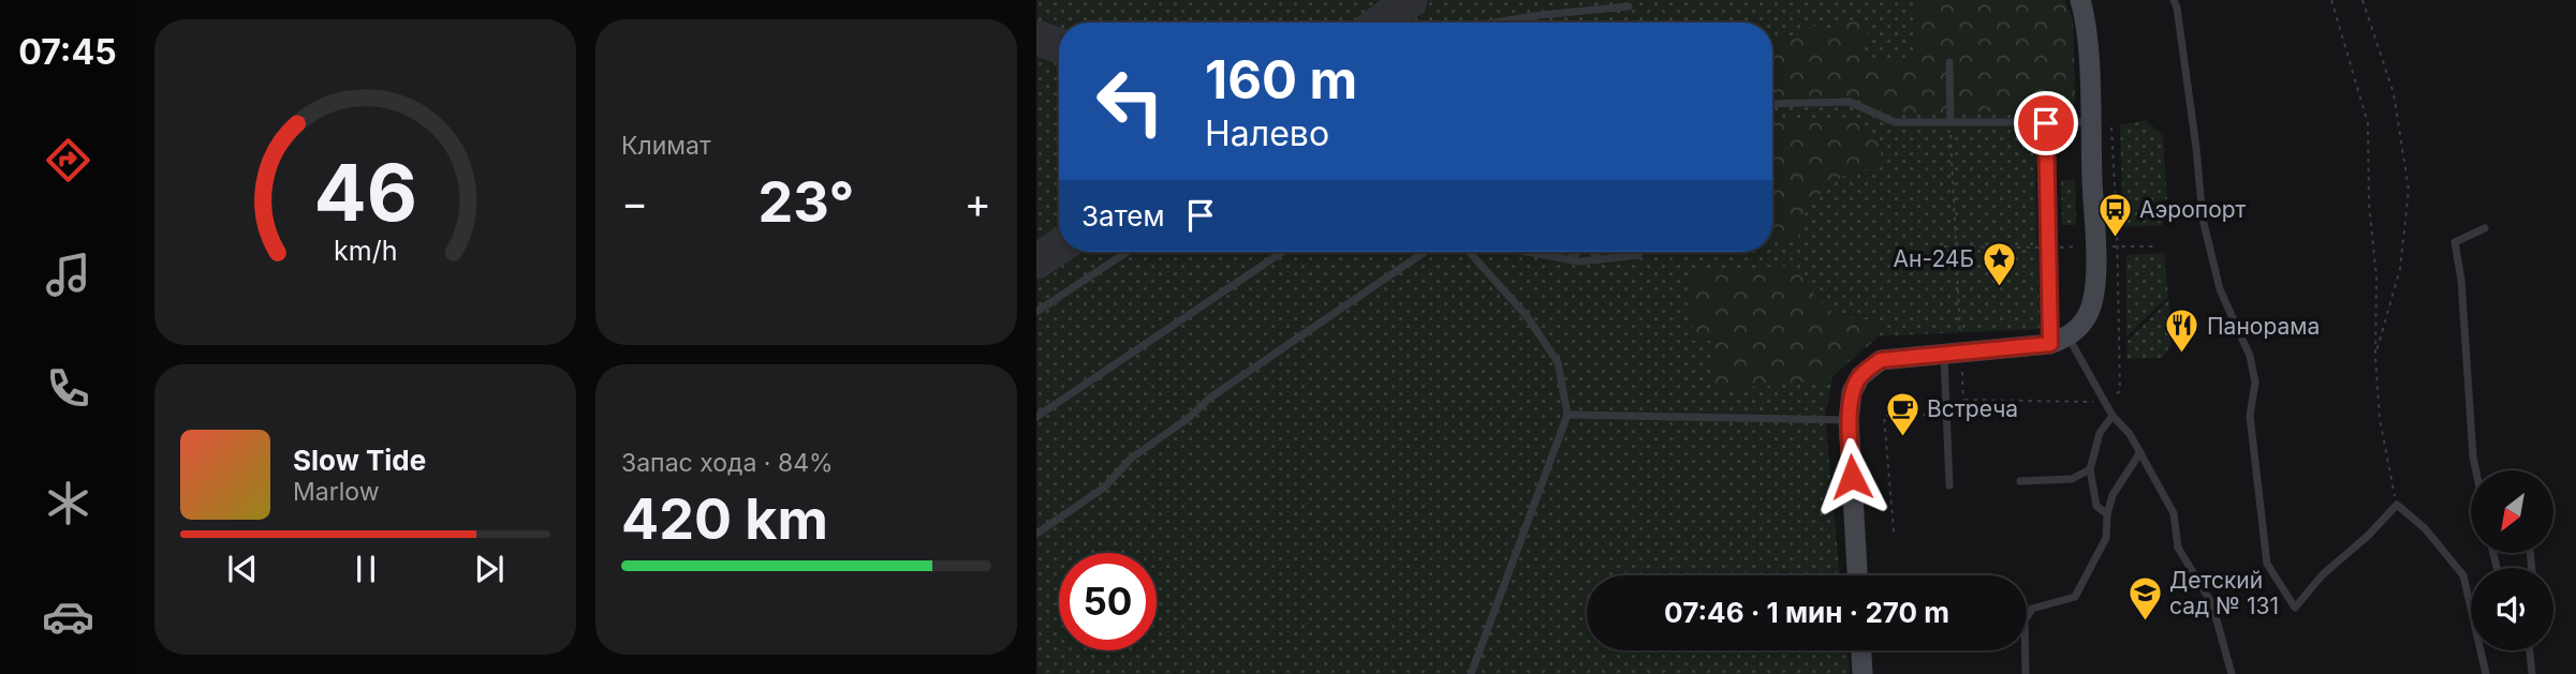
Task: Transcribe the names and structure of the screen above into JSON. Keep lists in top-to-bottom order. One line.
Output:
{"places":{"bus stop":["Аэропорт"],"place":["Ан-24Б"],"restaurant":["Панорама"],"cafe":["Встреча"],"school or university":["Детский сад № 131"]},"north":"bottom left","page":{"tabs":"07:45","tile":["Климат",["Запас хода · 84%","420 km"]],"turn":["160 m","Налево"],"heat":["−","23°","+"],"then":"Затем","song":["Slow Tide","Marlow"],"limit":"50","trip":"07:46 · 1 мин · 270 m","gauge":["46","km/h"]}}
